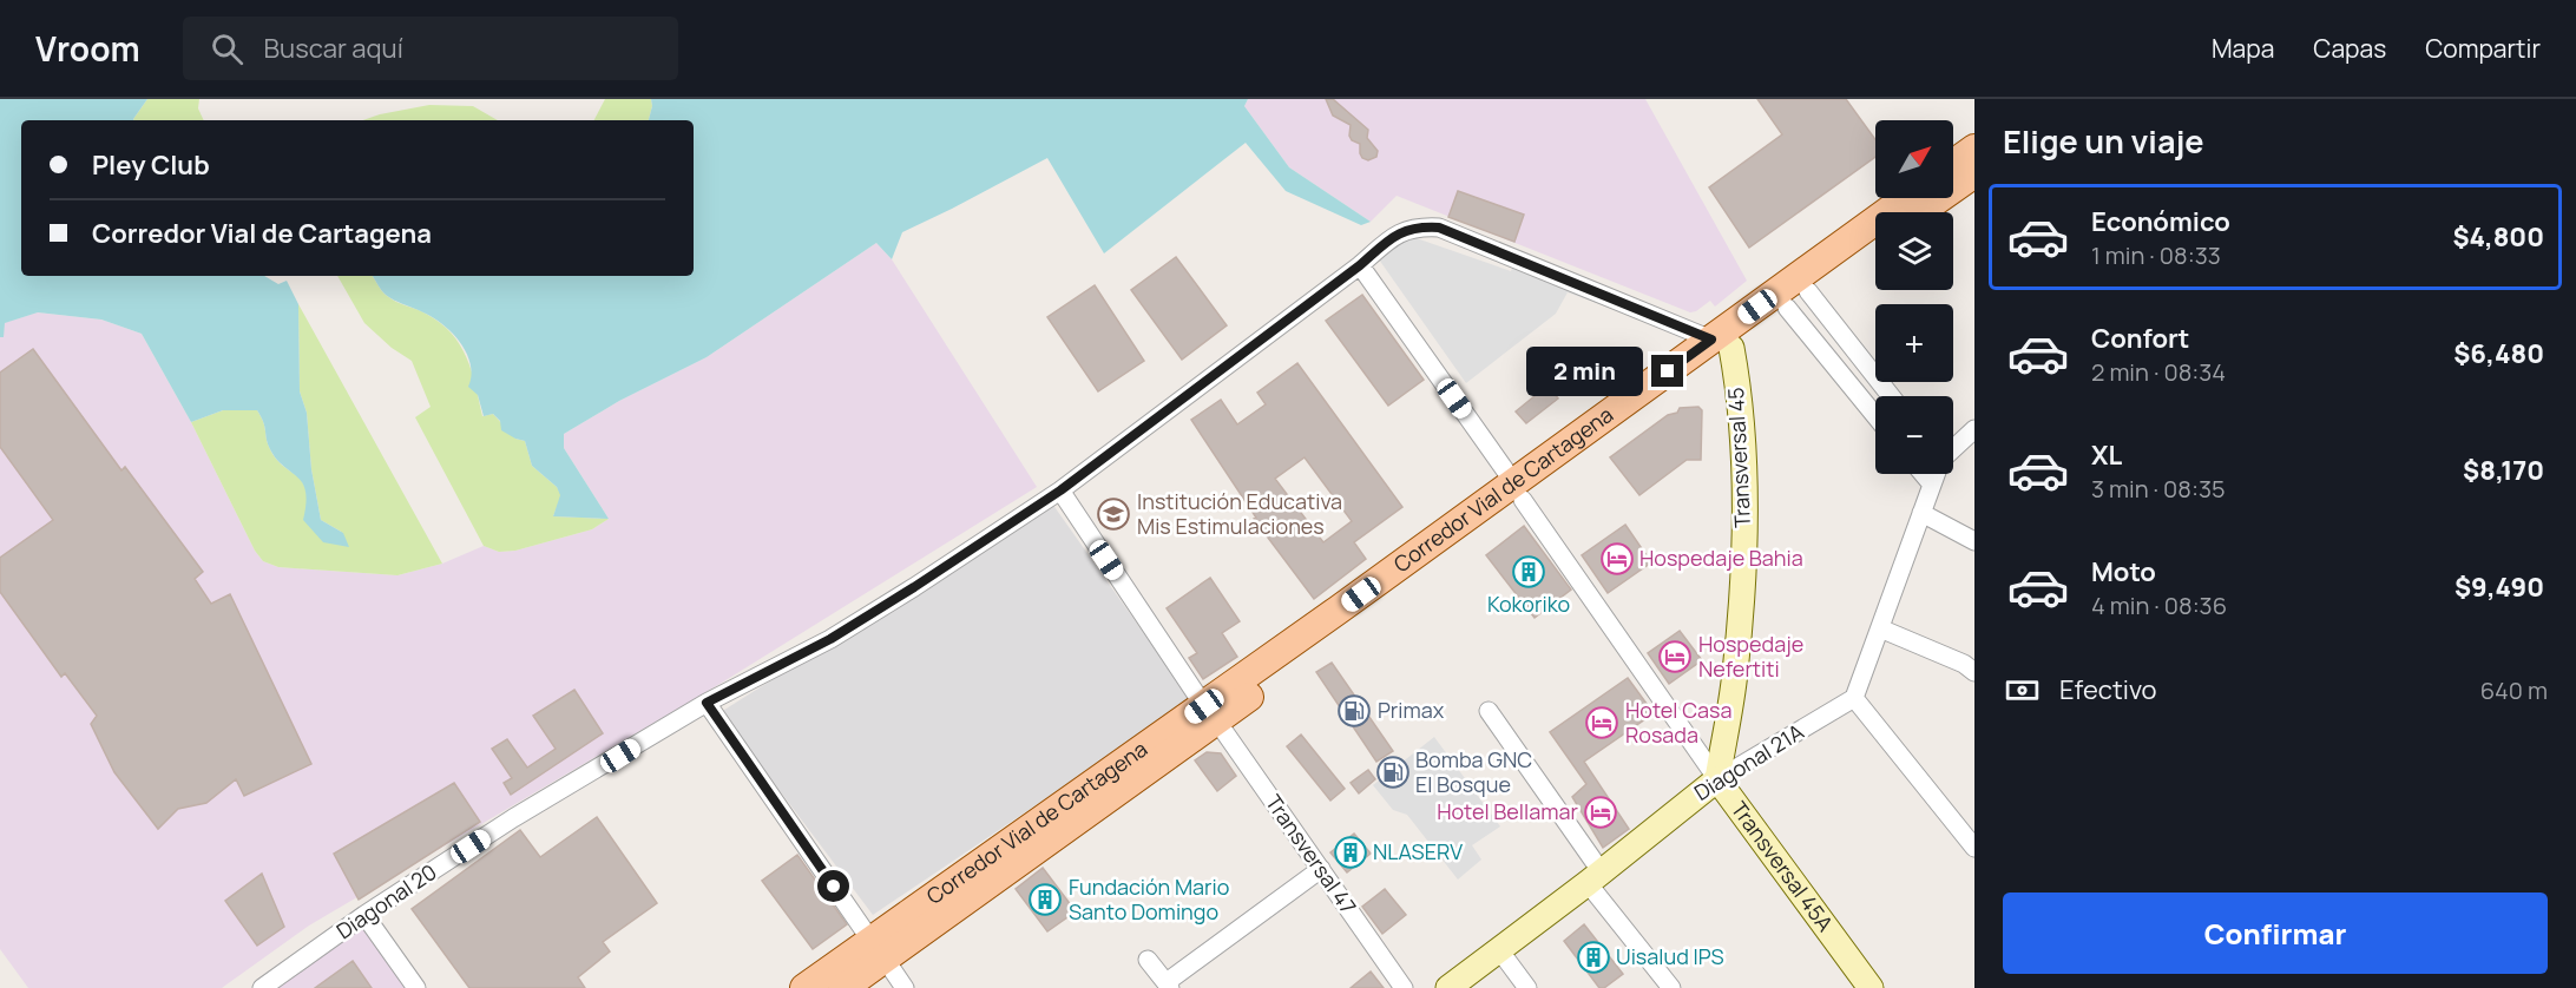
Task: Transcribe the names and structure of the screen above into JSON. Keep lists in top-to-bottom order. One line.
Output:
{"streets":{"main road":["Corredor Vial de Cartagena"],"street":["Transversal 45","Diagonal 21A","Transversal 47","Transversal 45A","Diagonal 20"]},"crossings":[["Transversal 45","Corredor Vial de Cartagena"],["Transversal 45","Diagonal 21A"],["Transversal 45","Transversal 45A"],["Transversal 45","Diagonal 20"],["Corredor Vial de Cartagena","Transversal 47"],["Corredor Vial de Cartagena","Transversal 45A"],["Corredor Vial de Cartagena","Diagonal 20"],["Diagonal 21A","Transversal 45A"],["Transversal 47","Diagonal 20"],["Transversal 45A","Diagonal 20"]],"places":{"school or university":["Institución Educativa Mis Estimulaciones"],"hotel":["Hospedaje Bahia","Hospedaje Nefertiti","Hotel Casa Rosada","Hotel Bellamar"],"building":["Kokoriko","NLASERV","Fundación Mario Santo Domingo","Uisalud IPS"],"fuel station":["Primax","Bomba GNC El Bosque"]},"north":"top right","page":{"header":"Vroom","search":"Buscar aquí","nav":["Mapa","Capas","Compartir"],"heading":"Elige un viaje","map_buttons":["+","−"],"banner":["Pley Club","Corredor Vial de Cartagena"],"list":[{"name":"Económico","note":"1 min · 08:33","value":"$4,800"},{"name":"Confort","note":"2 min · 08:34","value":"$6,480"},{"name":"XL","note":"3 min · 08:35","value":"$8,170"},{"name":"Moto","note":"4 min · 08:36","value":"$9,490"}],"bubble":"2 min","pay":["Efectivo","640 m"],"buttons":"Confirmar"}}
